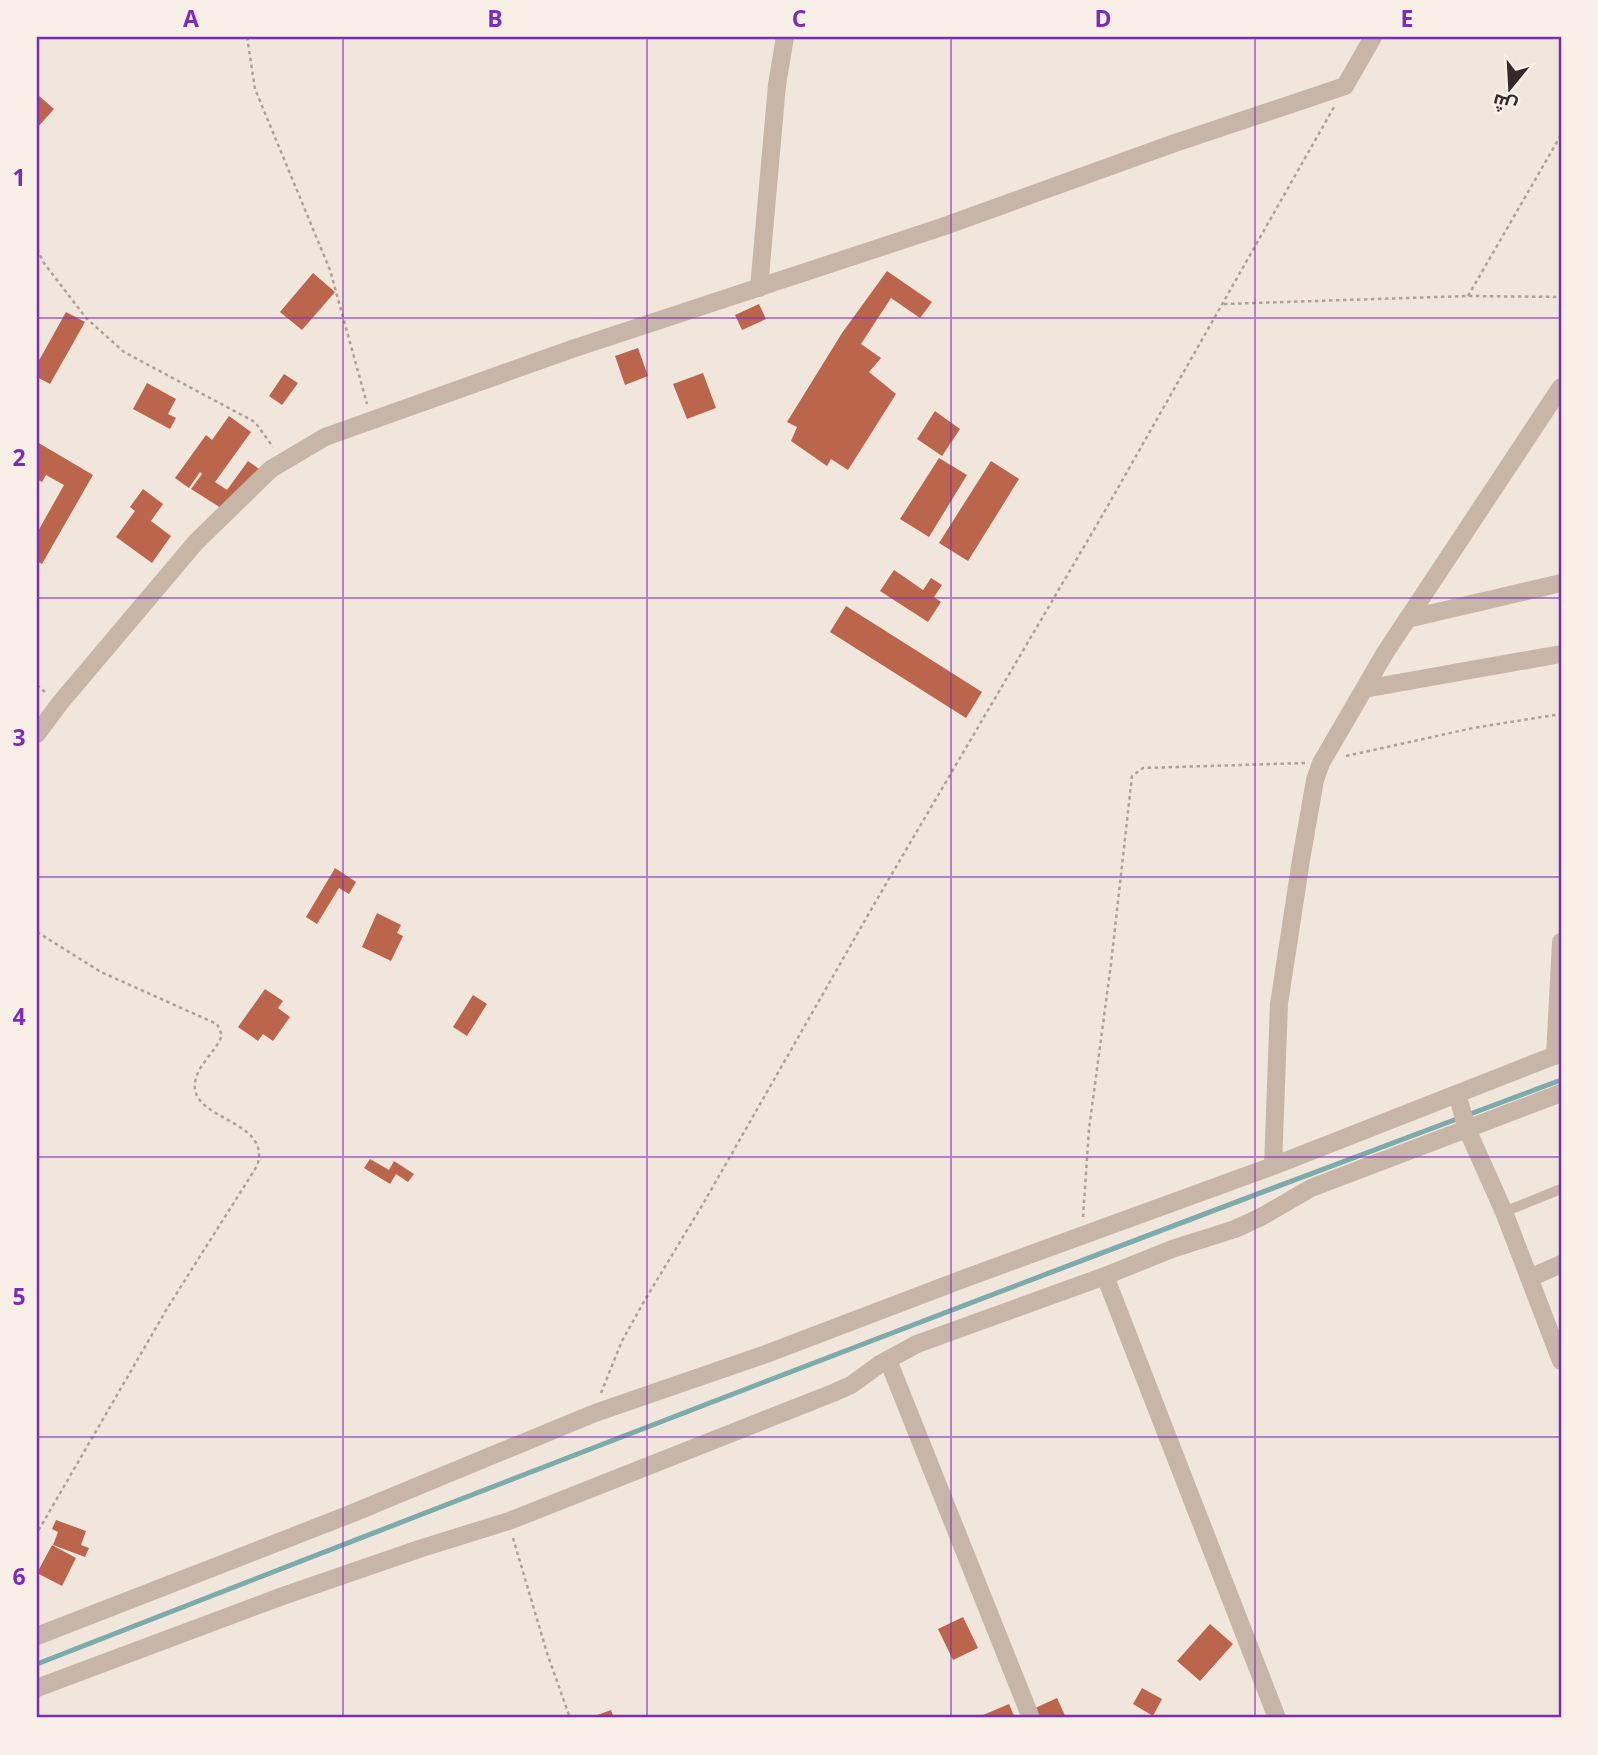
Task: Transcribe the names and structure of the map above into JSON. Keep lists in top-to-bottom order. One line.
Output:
{"north":"bottom","grid":{"columns":["A","B","C","D","E"],"rows":["1","2","3","4","5","6"]}}
